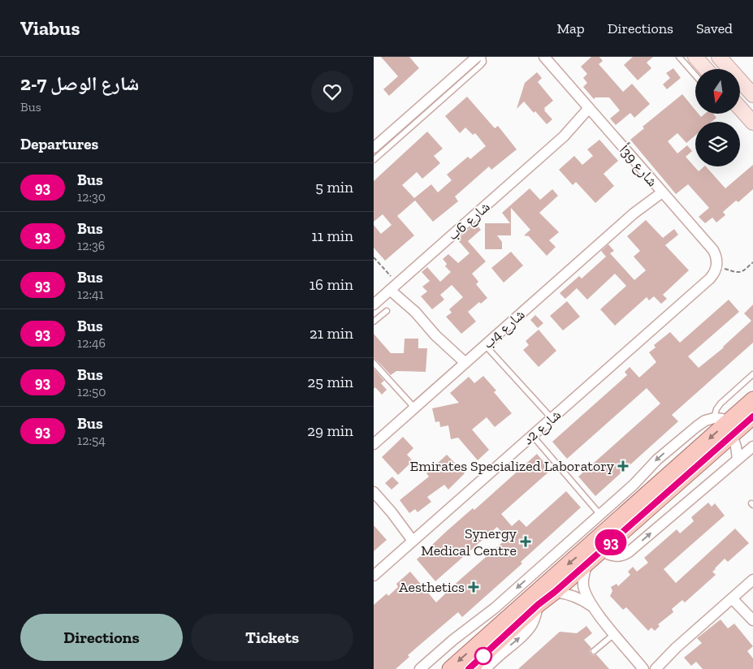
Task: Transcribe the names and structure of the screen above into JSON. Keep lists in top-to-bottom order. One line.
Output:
{"streets":{"street":["شارع 39أ","شارع 6ب","شارع 4ب","شارع 2د"]},"crossings":[["شارع 39أ","شارع 6ب"],["شارع 39أ","شارع 4ب"],["شارع 39أ","شارع 2د"]],"places":{"health":["Emirates Specialized Laboratory","Synergy Medical Centre","Aesthetics"]},"lines":["bus line 93"],"north":"bottom","page":{"header":"Viabus","nav":["Map","Directions","Saved"],"heading":[["شارع الوصل 7-2","Bus"],"Departures"],"on_map":"93","list":[{"mark":"93","name":"Bus","note":"12:30","value":"5 min"},{"mark":"93","name":"Bus","note":"12:36","value":"11 min"},{"mark":"93","name":"Bus","note":"12:41","value":"16 min"},{"mark":"93","name":"Bus","note":"12:46","value":"21 min"},{"mark":"93","name":"Bus","note":"12:50","value":"25 min"},{"mark":"93","name":"Bus","note":"12:54","value":"29 min"}],"buttons":["Directions","Tickets"]}}
